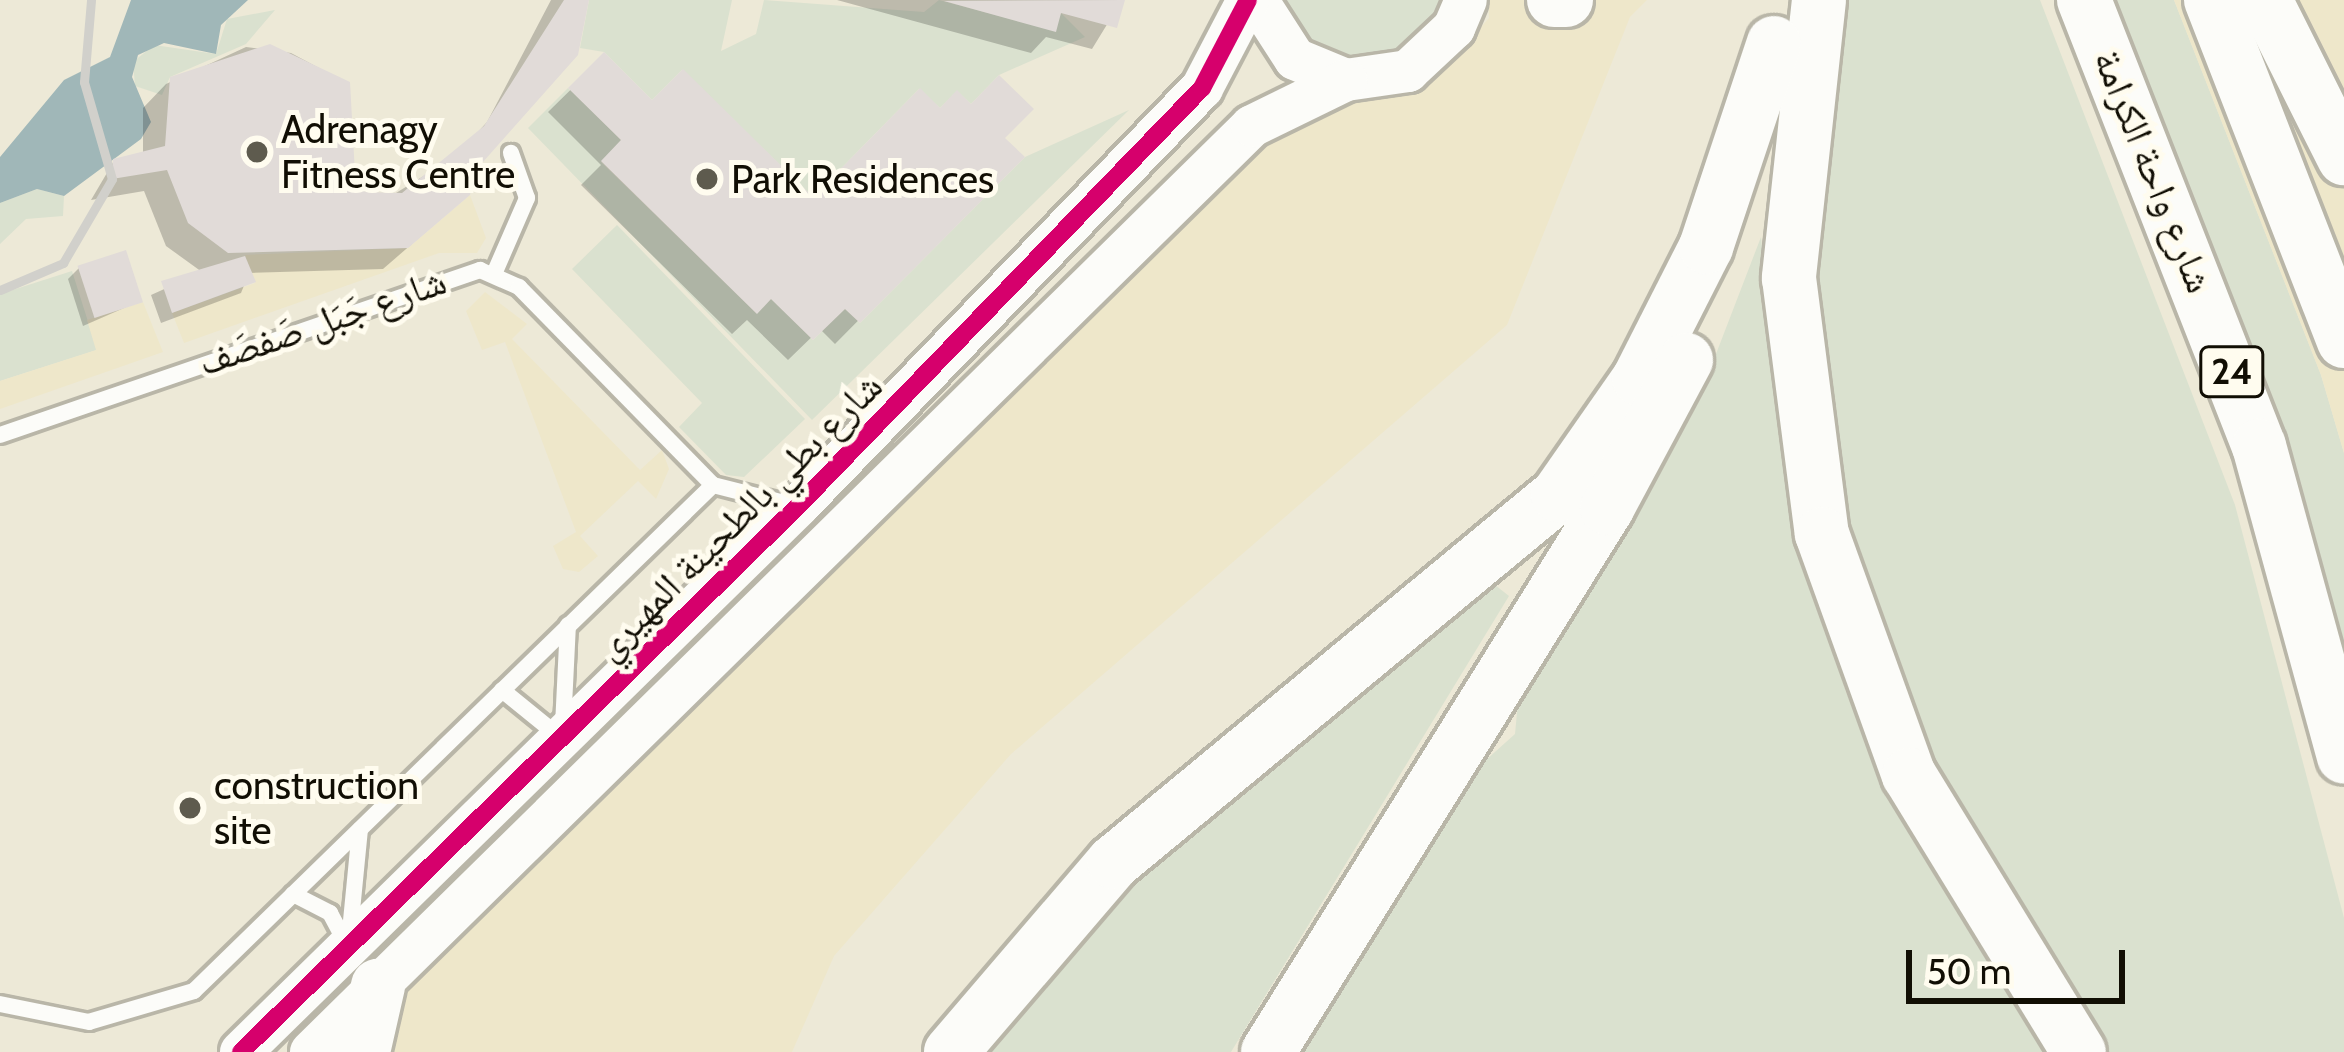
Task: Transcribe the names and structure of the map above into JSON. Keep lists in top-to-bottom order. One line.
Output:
{"streets":{"highway":["شارع واحة الكرامة","24"],"street":["شارع بطي بالطحينة المهيري"],"lane":["شارع جَبَل صَفصَف"]},"places":["Adrenagy Fitness Centre","Park Residences","construction site"],"scale_bar":"50 m"}
